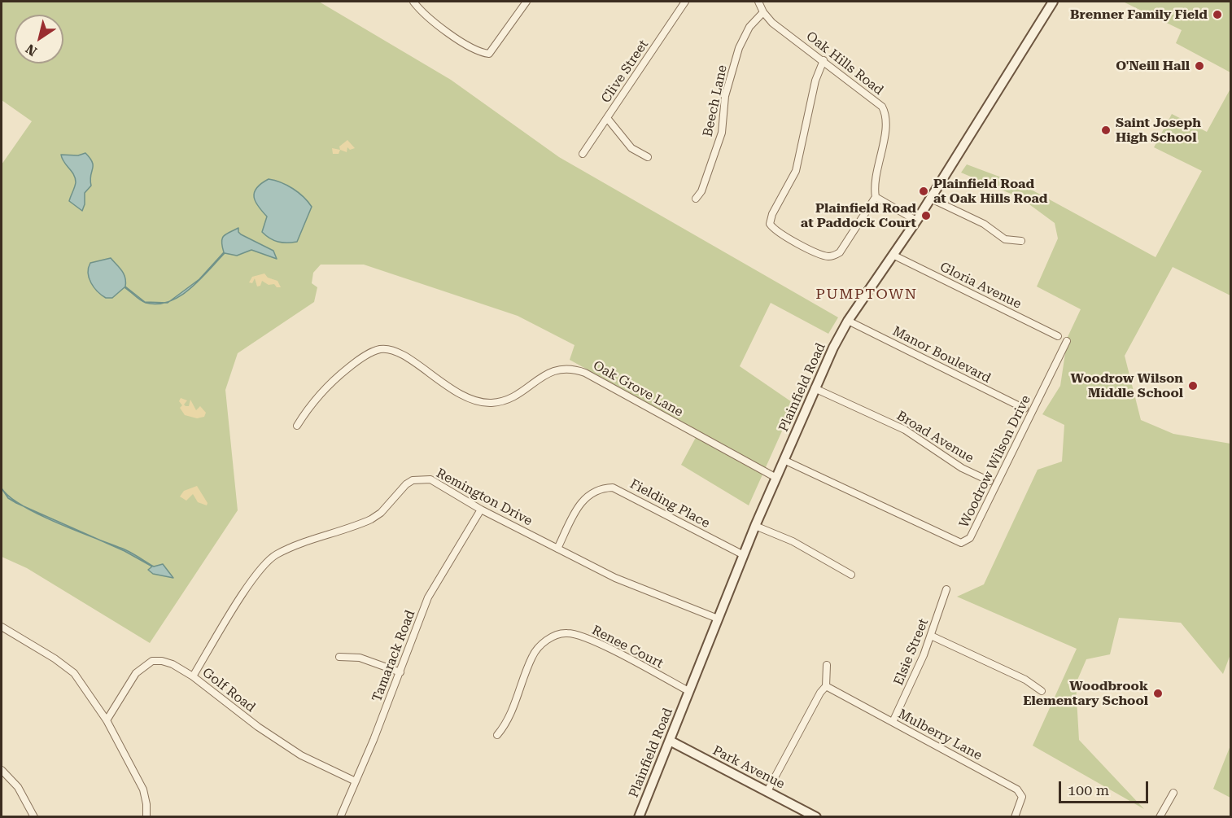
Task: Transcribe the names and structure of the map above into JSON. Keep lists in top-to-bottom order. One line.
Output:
{"streets":{"street":["Oak Hills Road","Clive Street","Beech Lane","Gloria Avenue","Manor Boulevard","Plainfield Road","Oak Grove Lane","Broad Avenue","Woodrow Wilson Drive","Remington Drive","Fielding Place","Renee Court","Elsie Street","Tamarack Road","Golf Road","Mulberry Lane","Park Avenue"]},"crossings":[["Oak Hills Road","Beech Lane"],["Gloria Avenue","Plainfield Road"],["Manor Boulevard","Plainfield Road"],["Plainfield Road","Oak Grove Lane"],["Plainfield Road","Broad Avenue"],["Plainfield Road","Woodrow Wilson Drive"],["Plainfield Road","Remington Drive"],["Plainfield Road","Fielding Place"],["Plainfield Road","Renee Court"],["Plainfield Road","Park Avenue"],["Remington Drive","Fielding Place"],["Remington Drive","Tamarack Road"],["Remington Drive","Golf Road"],["Elsie Street","Mulberry Lane"],["Tamarack Road","Golf Road"]],"districts":["PUMPTOWN"],"places":["Brenner Family Field","O'Neill Hall","Saint Joseph High School","Plainfield Road at Oak Hills Road","Plainfield Road at Paddock Court","Woodrow Wilson Middle School","Woodbrook Elementary School"],"scale_bar":"100 m","north":"bottom left"}
